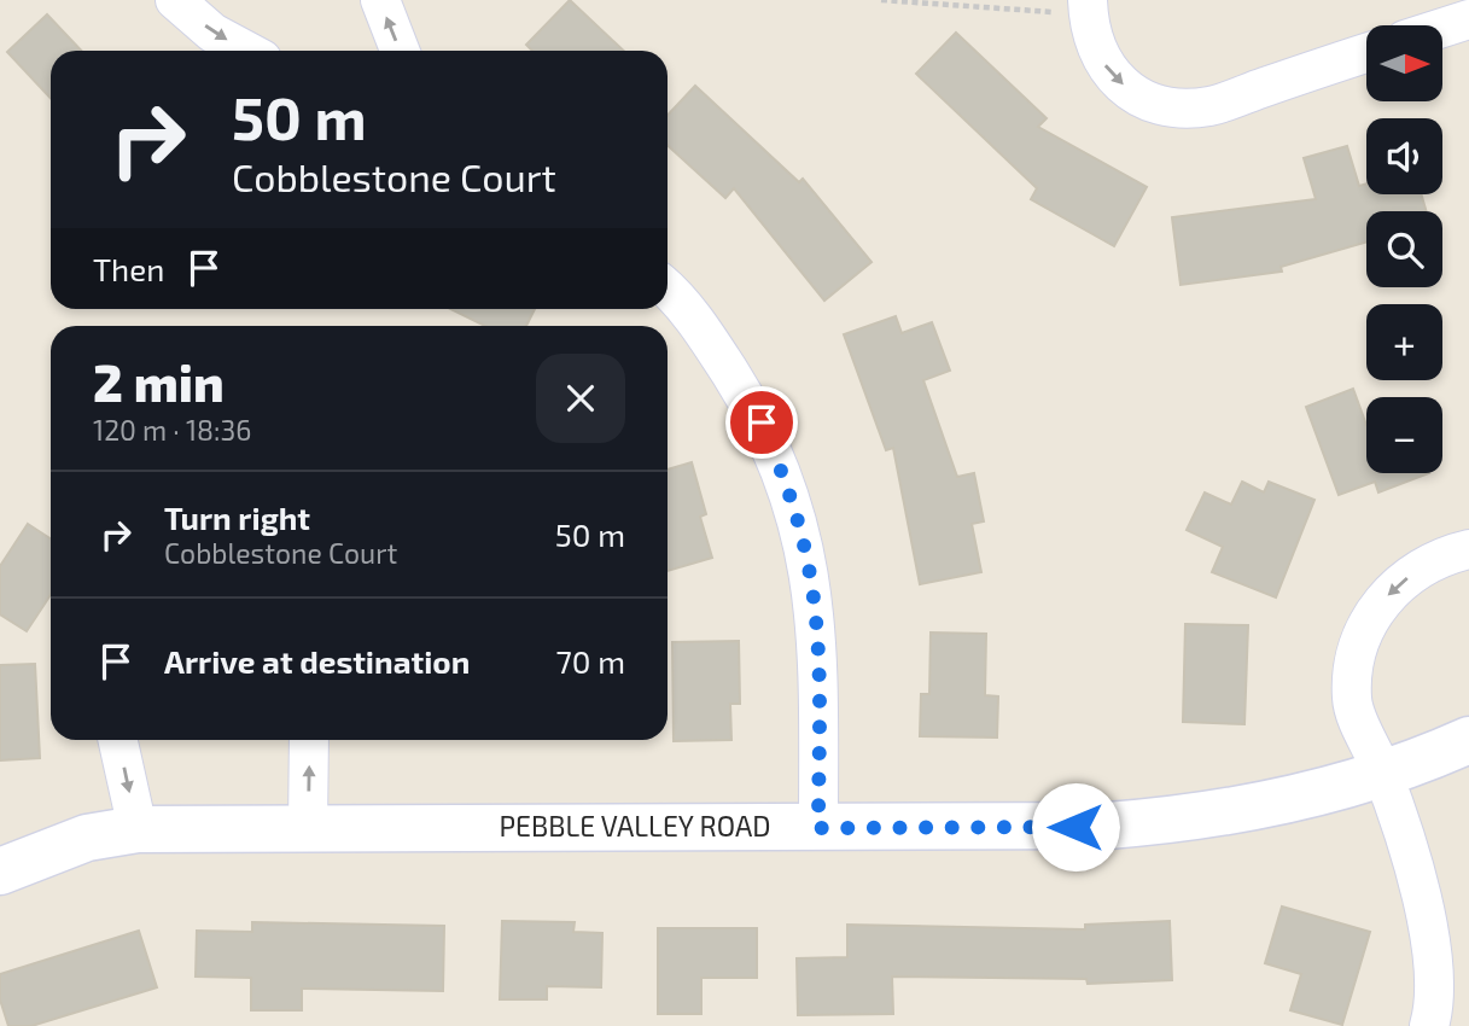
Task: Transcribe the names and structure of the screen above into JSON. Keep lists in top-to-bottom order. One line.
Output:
{"streets":{"street":["PEBBLE VALLEY ROAD"]},"north":"right","page":{"map_buttons":["+","−"],"turn":["50 m","Cobblestone Court"],"then":"Then","heading":["2 min","120 m · 18:36"],"list":[{"name":"Turn right","note":"Cobblestone Court","value":"50 m"},{"name":"Arrive at destination","value":"70 m"}]}}
